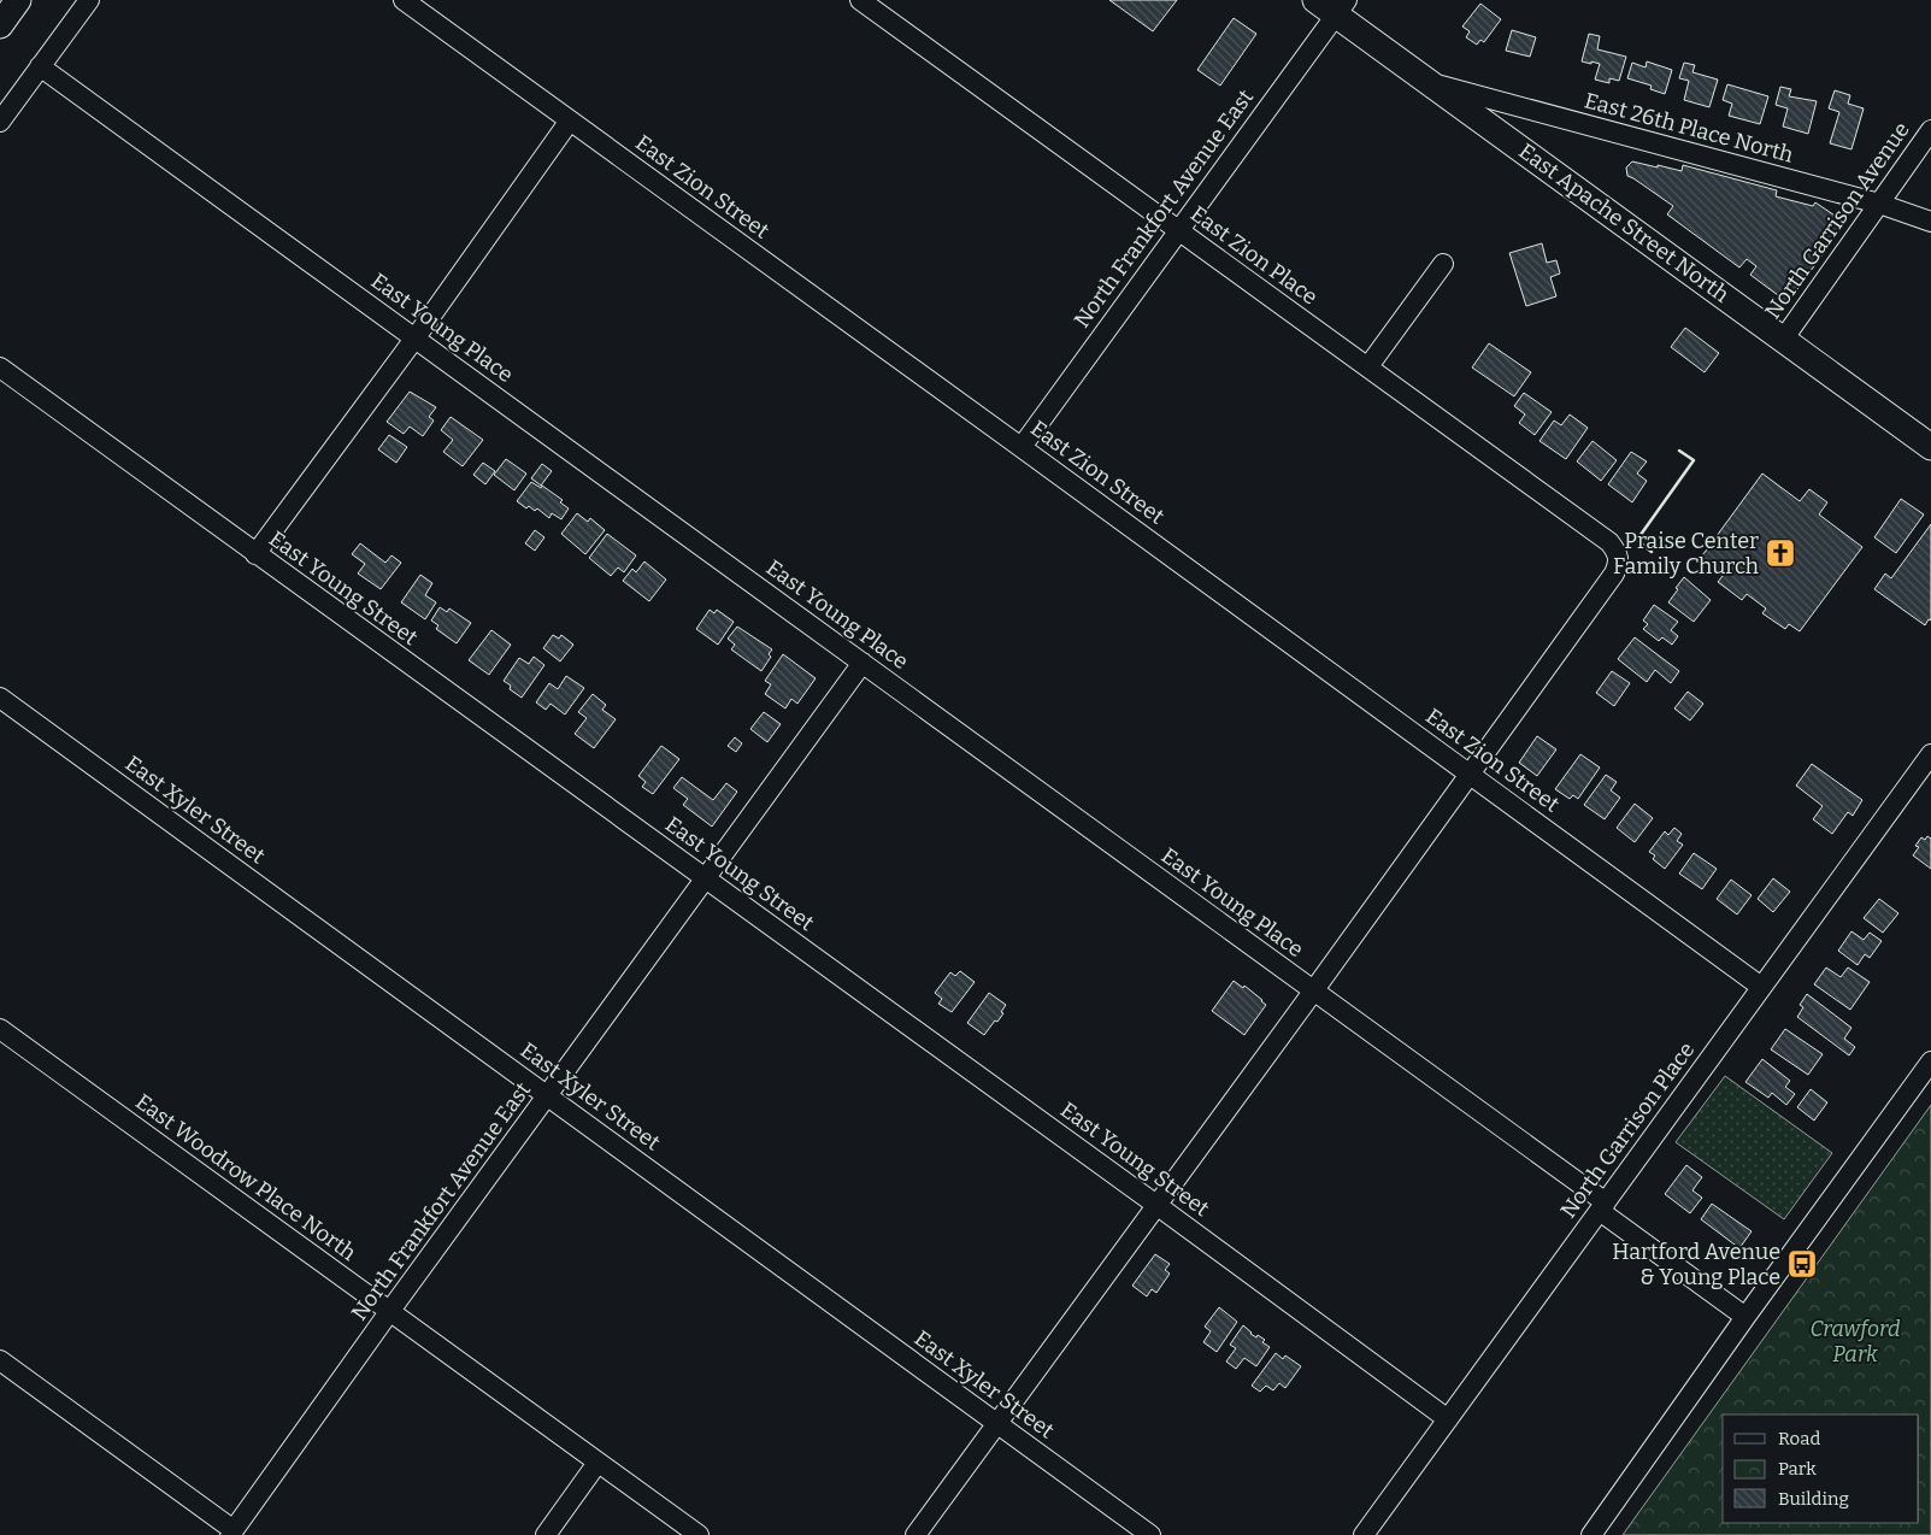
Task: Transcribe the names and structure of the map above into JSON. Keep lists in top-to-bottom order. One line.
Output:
{"streets":{"main road":["East Apache Street North"],"street":["East 26th Place North","East Zion Street","North Frankfort Avenue East","North Garrison Avenue","East Zion Place","East Young Place","East Young Street","East Xyler Street","North Garrison Place","East Woodrow Place North"]},"crossings":[["East 26th Place North","North Garrison Avenue"],["East 26th Place North","East Apache Street North"],["East Zion Street","North Frankfort Avenue East"],["East Zion Street","East Zion Place"],["East Zion Street","North Garrison Place"],["North Frankfort Avenue East","East Apache Street North"],["North Frankfort Avenue East","East Zion Place"],["North Frankfort Avenue East","East Young Place"],["North Frankfort Avenue East","East Young Street"],["North Frankfort Avenue East","East Xyler Street"],["North Frankfort Avenue East","East Woodrow Place North"],["North Garrison Avenue","East Apache Street North"],["East Young Place","North Garrison Place"],["East Young Street","North Garrison Place"]],"parks":["Crawford Park"],"places":{"church":["Praise Center Family Church"],"bus stop":["Hartford Avenue & Young Place"]},"legend":["Road","Park","Building"]}
